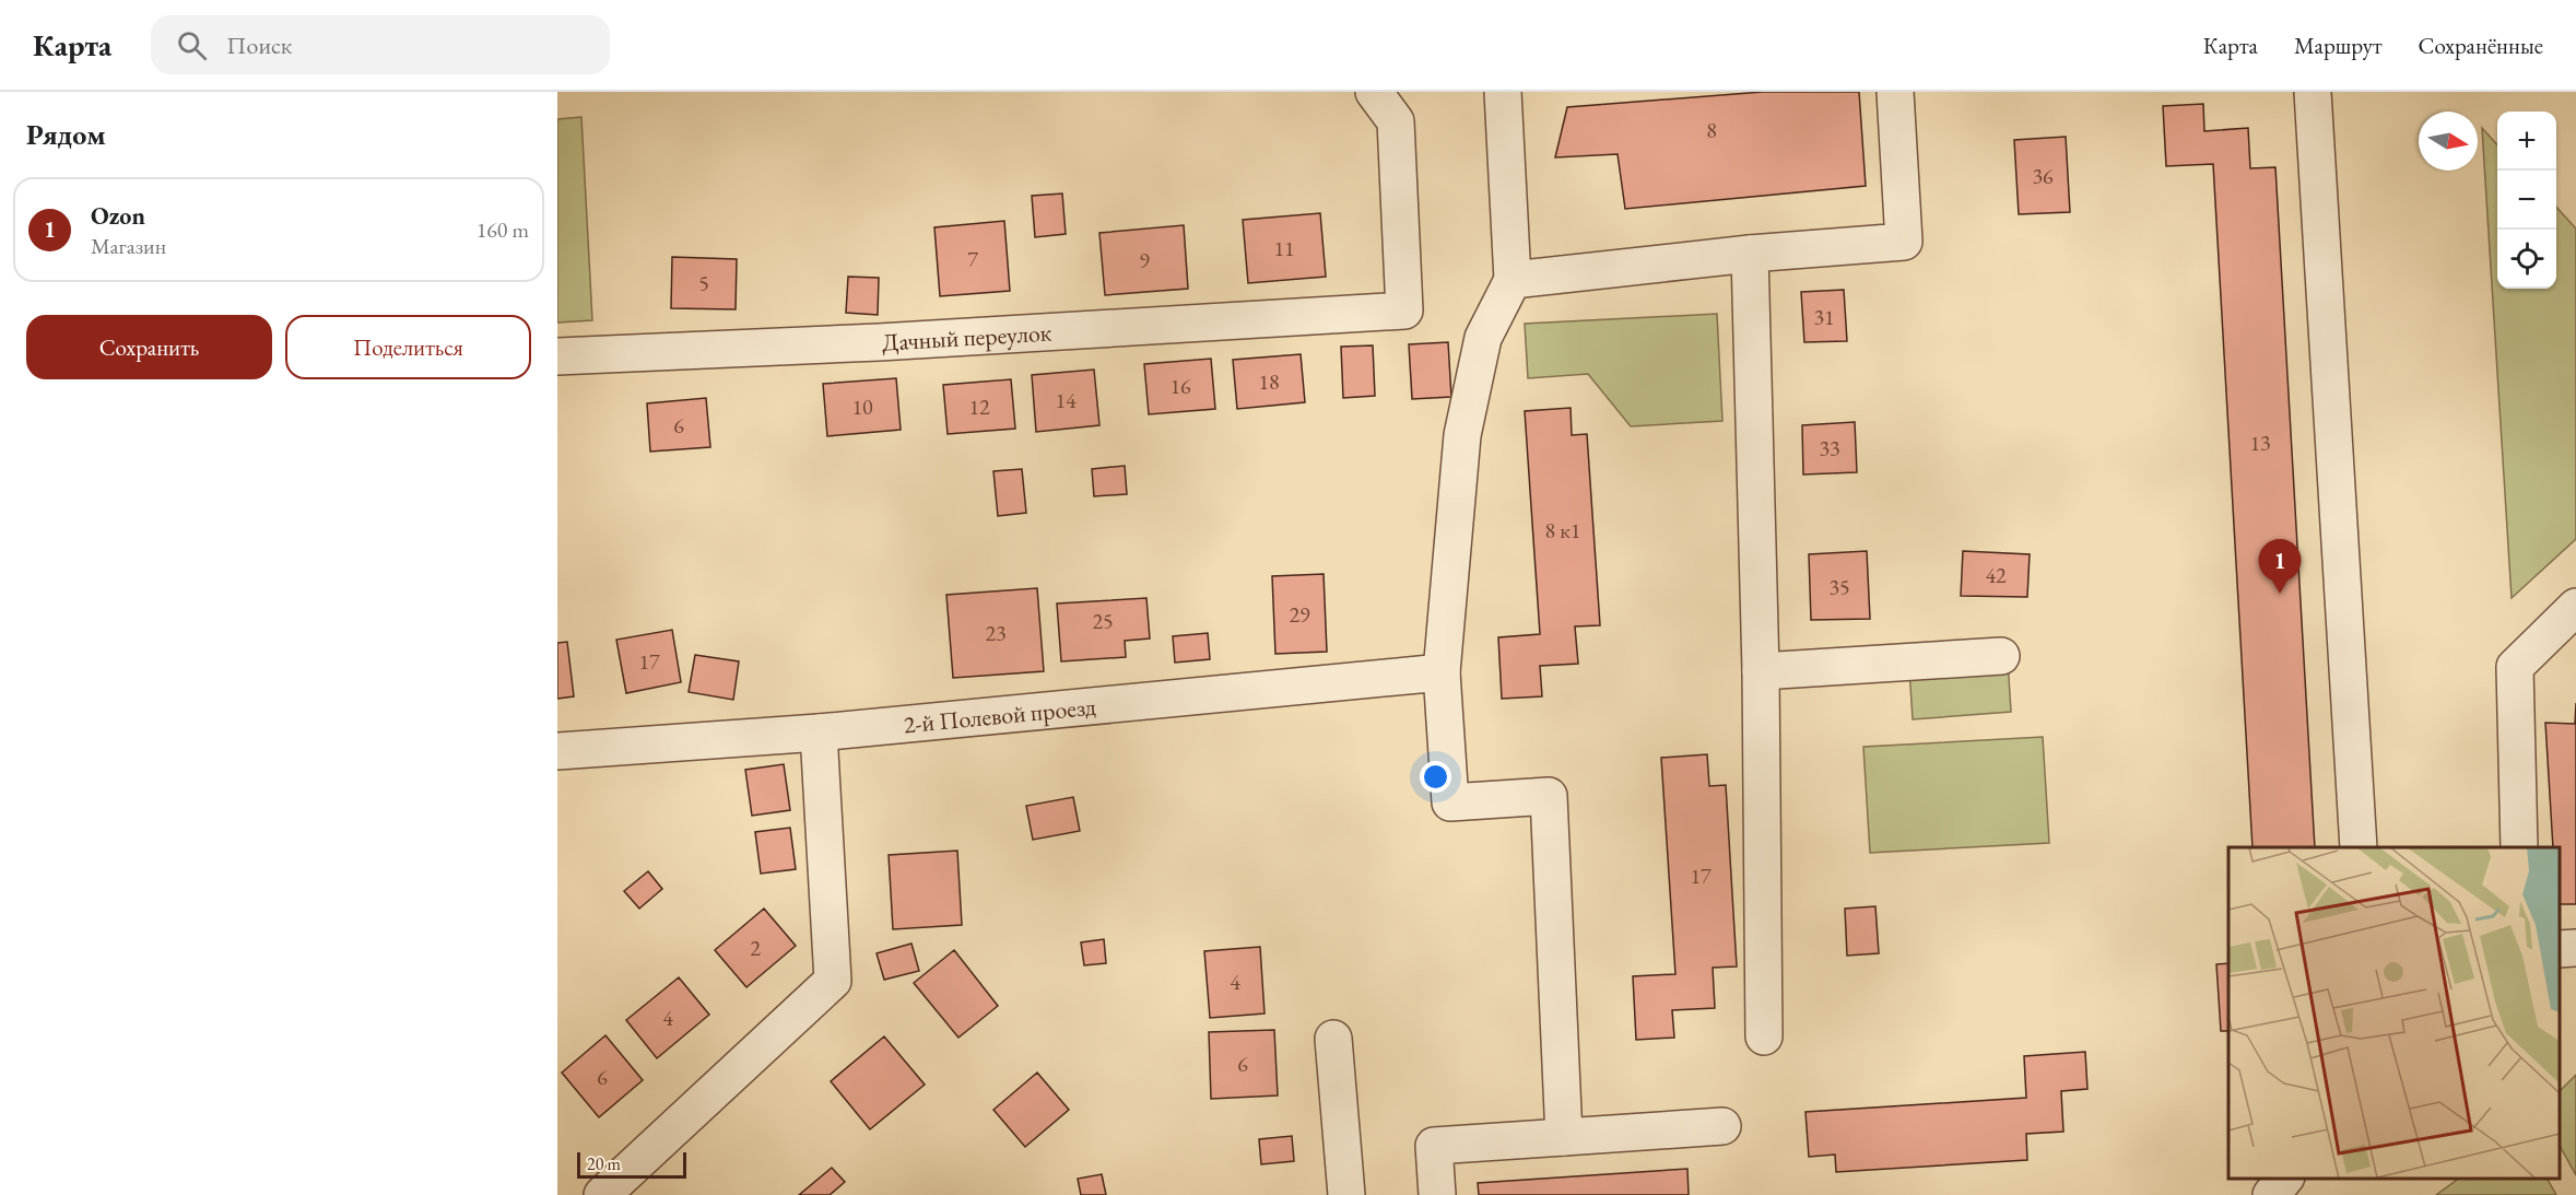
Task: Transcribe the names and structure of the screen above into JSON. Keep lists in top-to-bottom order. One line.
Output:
{"streets":{"lane":["Дачный переулок","2-й Полевой проезд"]},"house_numbers":["8","36","11","7","9","5","31","18","16","14","10","12","6","13","33","8 к1","42","35","29","25","23","17","17","2","4","4","6","6"],"scale_bar":"20 m","north":"right","page":{"header":"Карта","search":"Поиск","nav":["Карта","Маршрут","Сохранённые"],"heading":"Рядом","map_buttons":["+","−"],"list":[{"mark":"1","name":"Ozon","note":"Магазин","value":"160 m"}],"buttons":["Сохранить","Поделиться"],"pins":"1","scale":"20 m"}}
